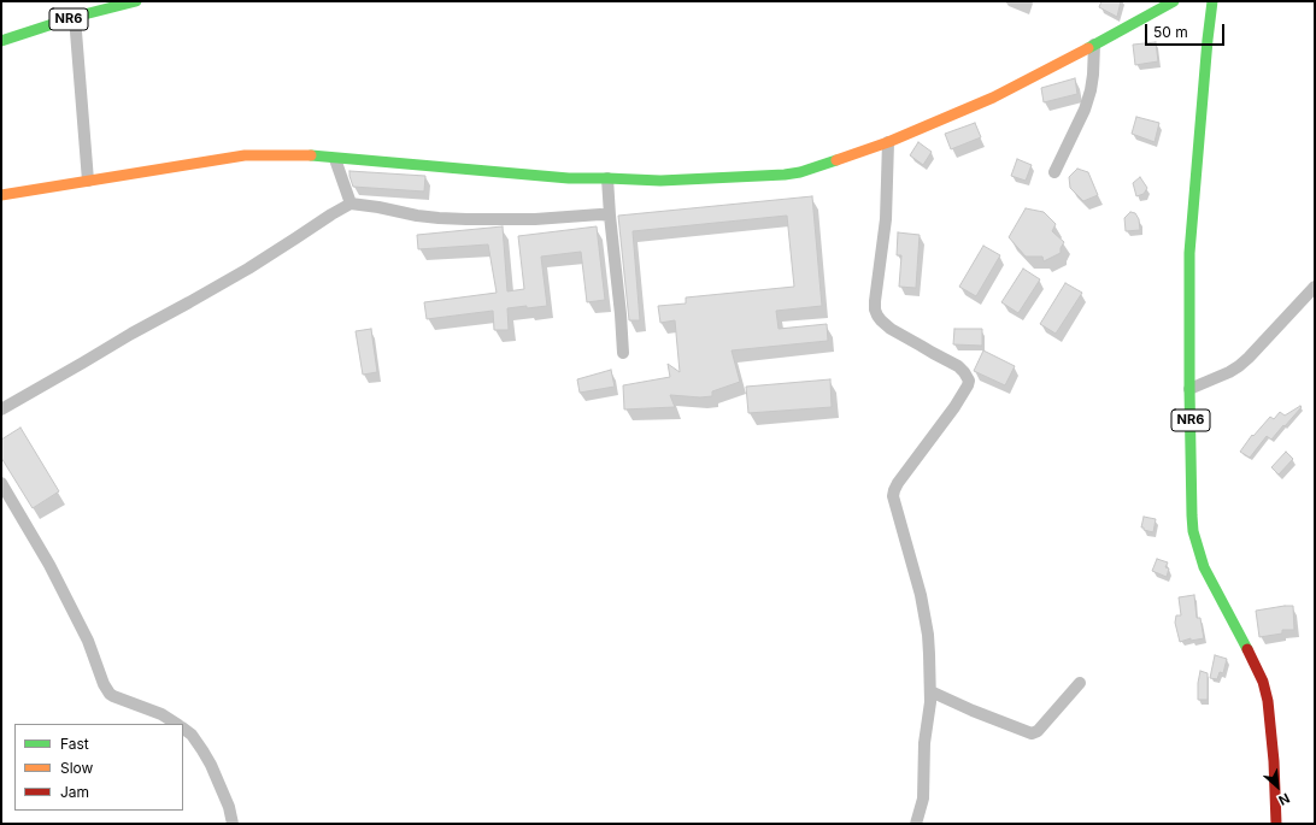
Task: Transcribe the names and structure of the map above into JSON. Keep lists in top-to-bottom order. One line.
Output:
{"streets":{"street":["NR6"]},"legend":["Fast","Slow","Jam"],"scale_bar":"50 m","north":"bottom right"}
